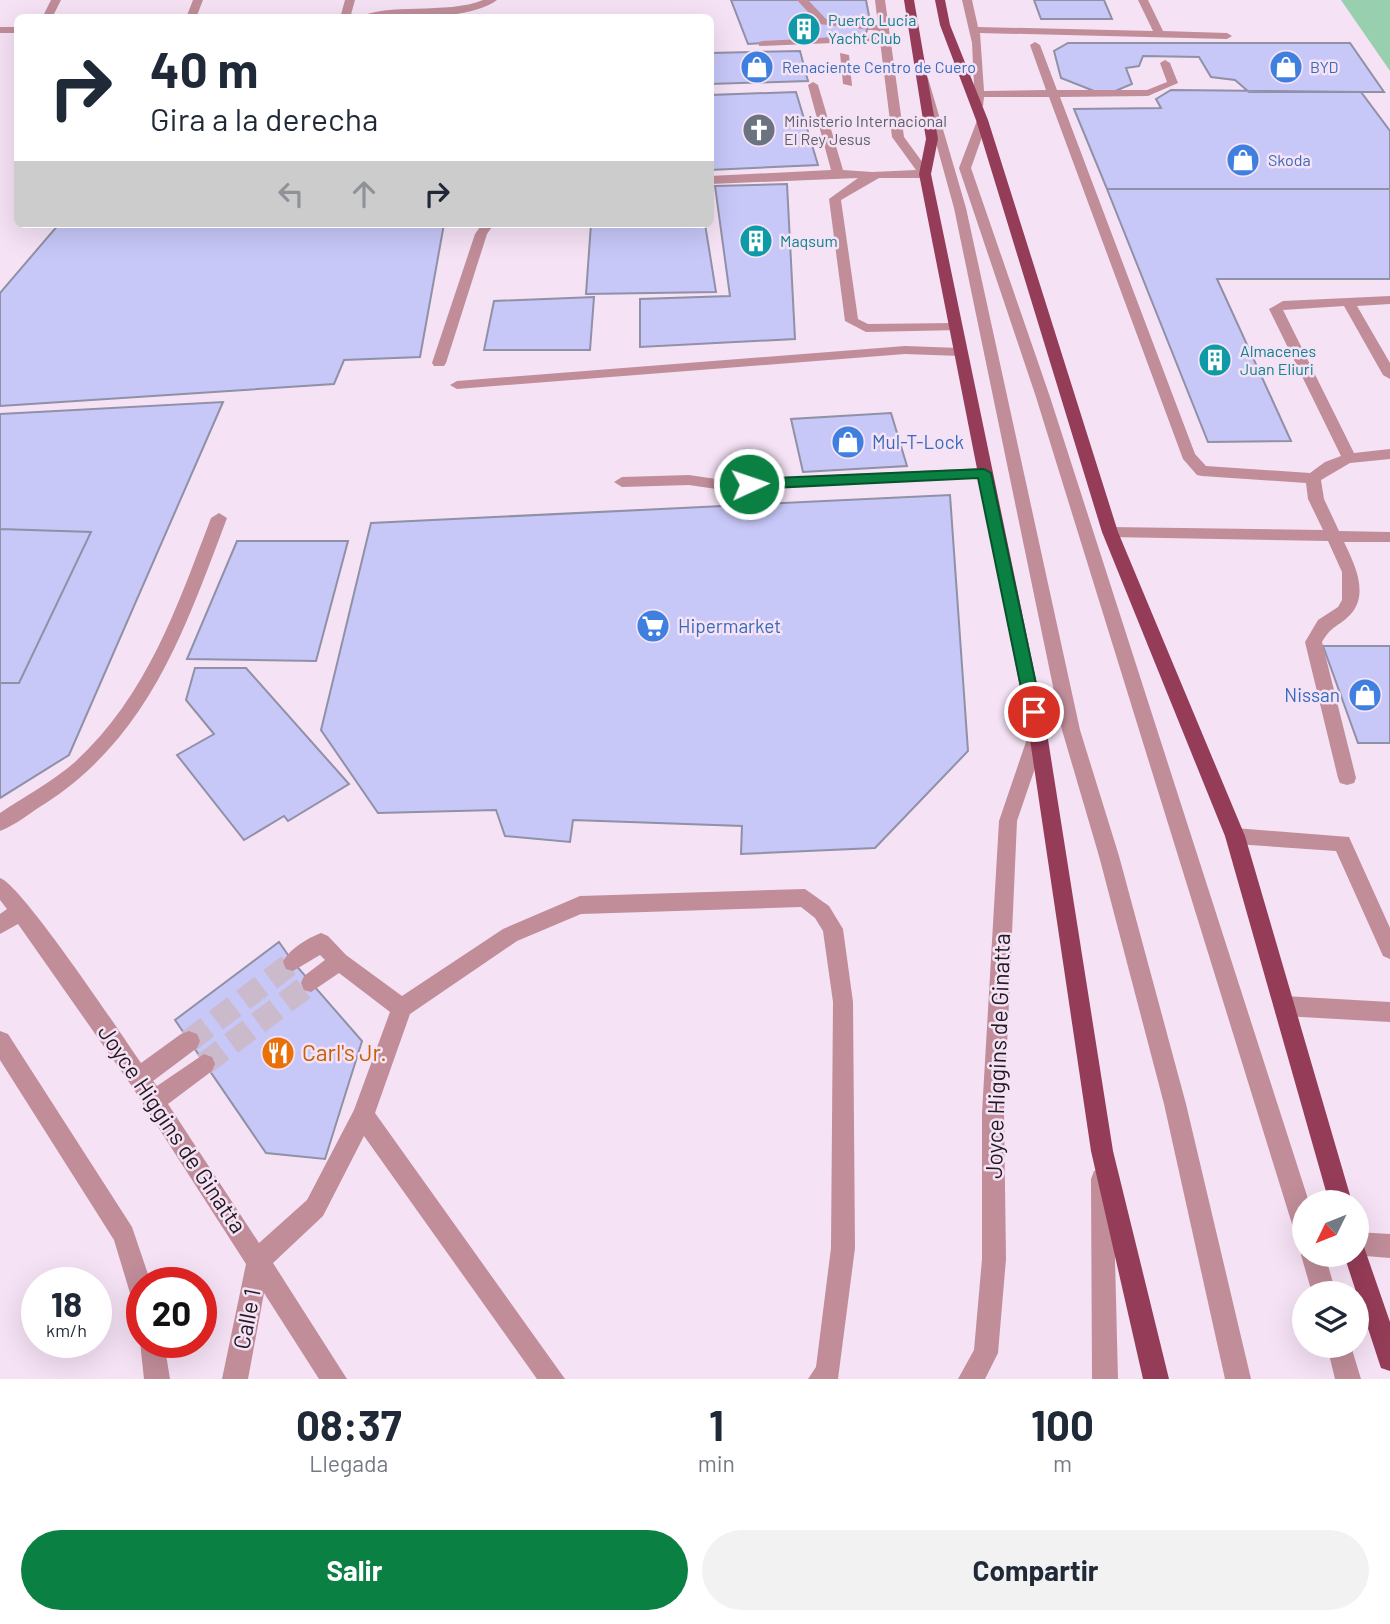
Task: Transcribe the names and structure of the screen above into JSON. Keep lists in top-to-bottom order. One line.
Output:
{"streets":{"street":["Joyce Higgins de Ginatta","Calle 1"]},"crossings":[["Joyce Higgins de Ginatta","Calle 1"]],"places":{"building":["Puerto Lucia Yacht Club","Maqsum","Almacenes Juan Eliuri"],"shop":["Renaciente Centro de Cuero","BYD","Skoda","Mul-T-Lock","Nissan"],"church":["Ministerio Internacional El Rey Jesus"],"supermarket":["Hipermarket"],"restaurant":["Carl's Jr."]},"north":"bottom left","page":{"turn":["40 m","Gira a la derecha"],"speed":"18 km/h","limit":"20","eta":["08:37","Llegada","1","min","100","m"],"buttons":["Salir","Compartir"]}}
